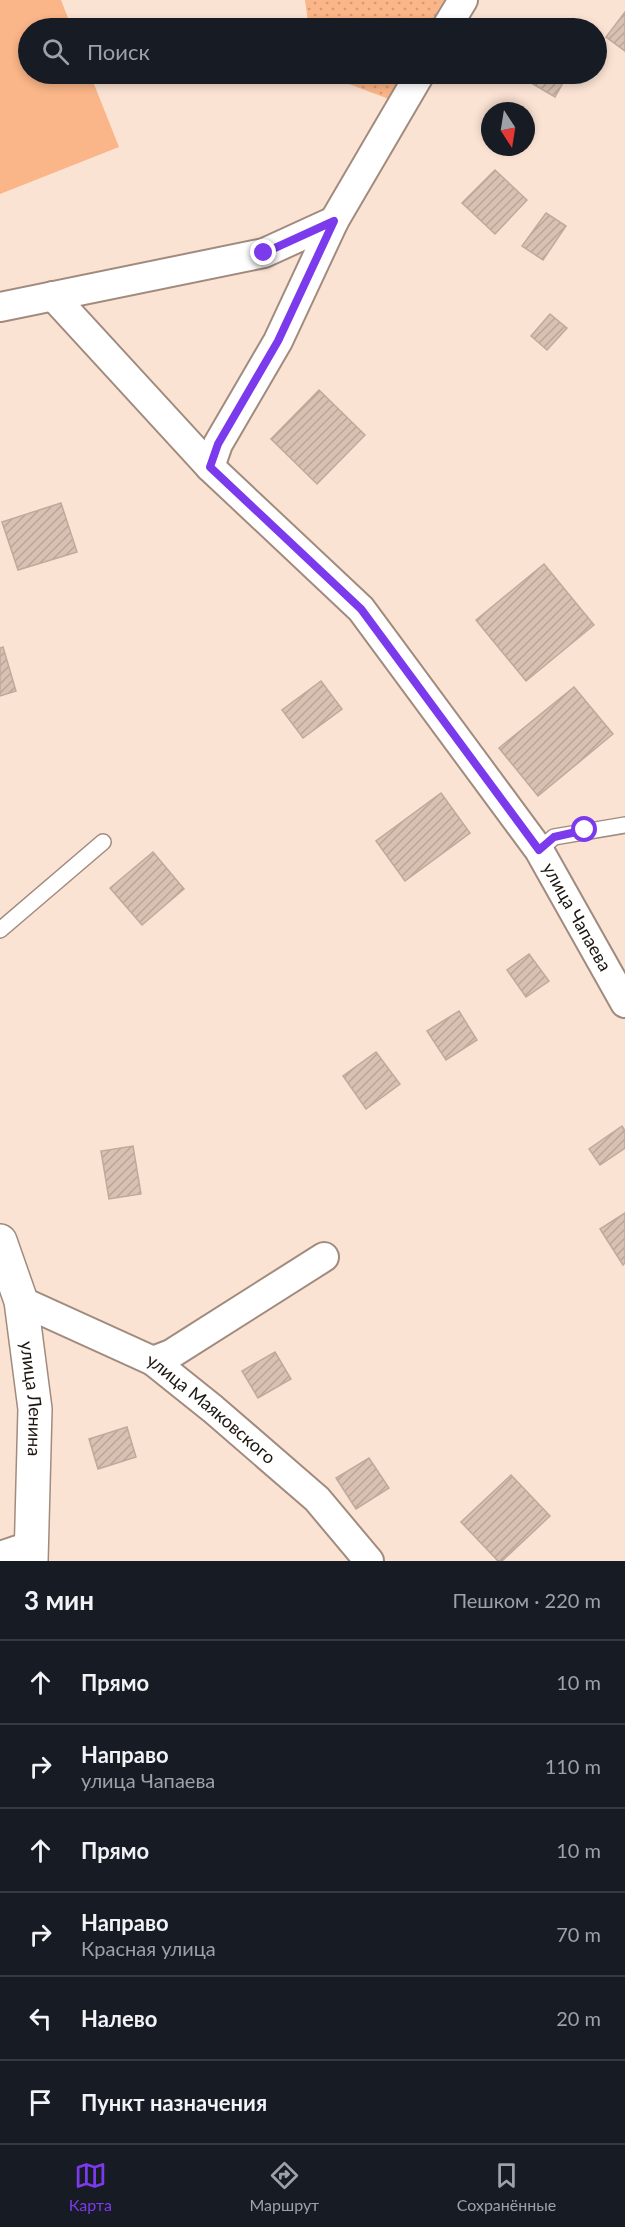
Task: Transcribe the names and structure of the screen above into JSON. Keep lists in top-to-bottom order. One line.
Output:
{"streets":{"street":["улица Чапаева","улица Ленина","улица Маяковского"]},"crossings":[["улица Ленина","улица Маяковского"]],"north":"bottom","page":{"search":"Поиск","heading":["3 мин","Пешком · 220 m"],"list":[["Прямо","10 m"],["Направо","улица Чапаева","110 m"],["Прямо","10 m"],["Направо","Красная улица","70 m"],["Налево","20 m"],"Пункт назначения"],"nav":["Карта","Маршрут","Сохранённые"]}}
